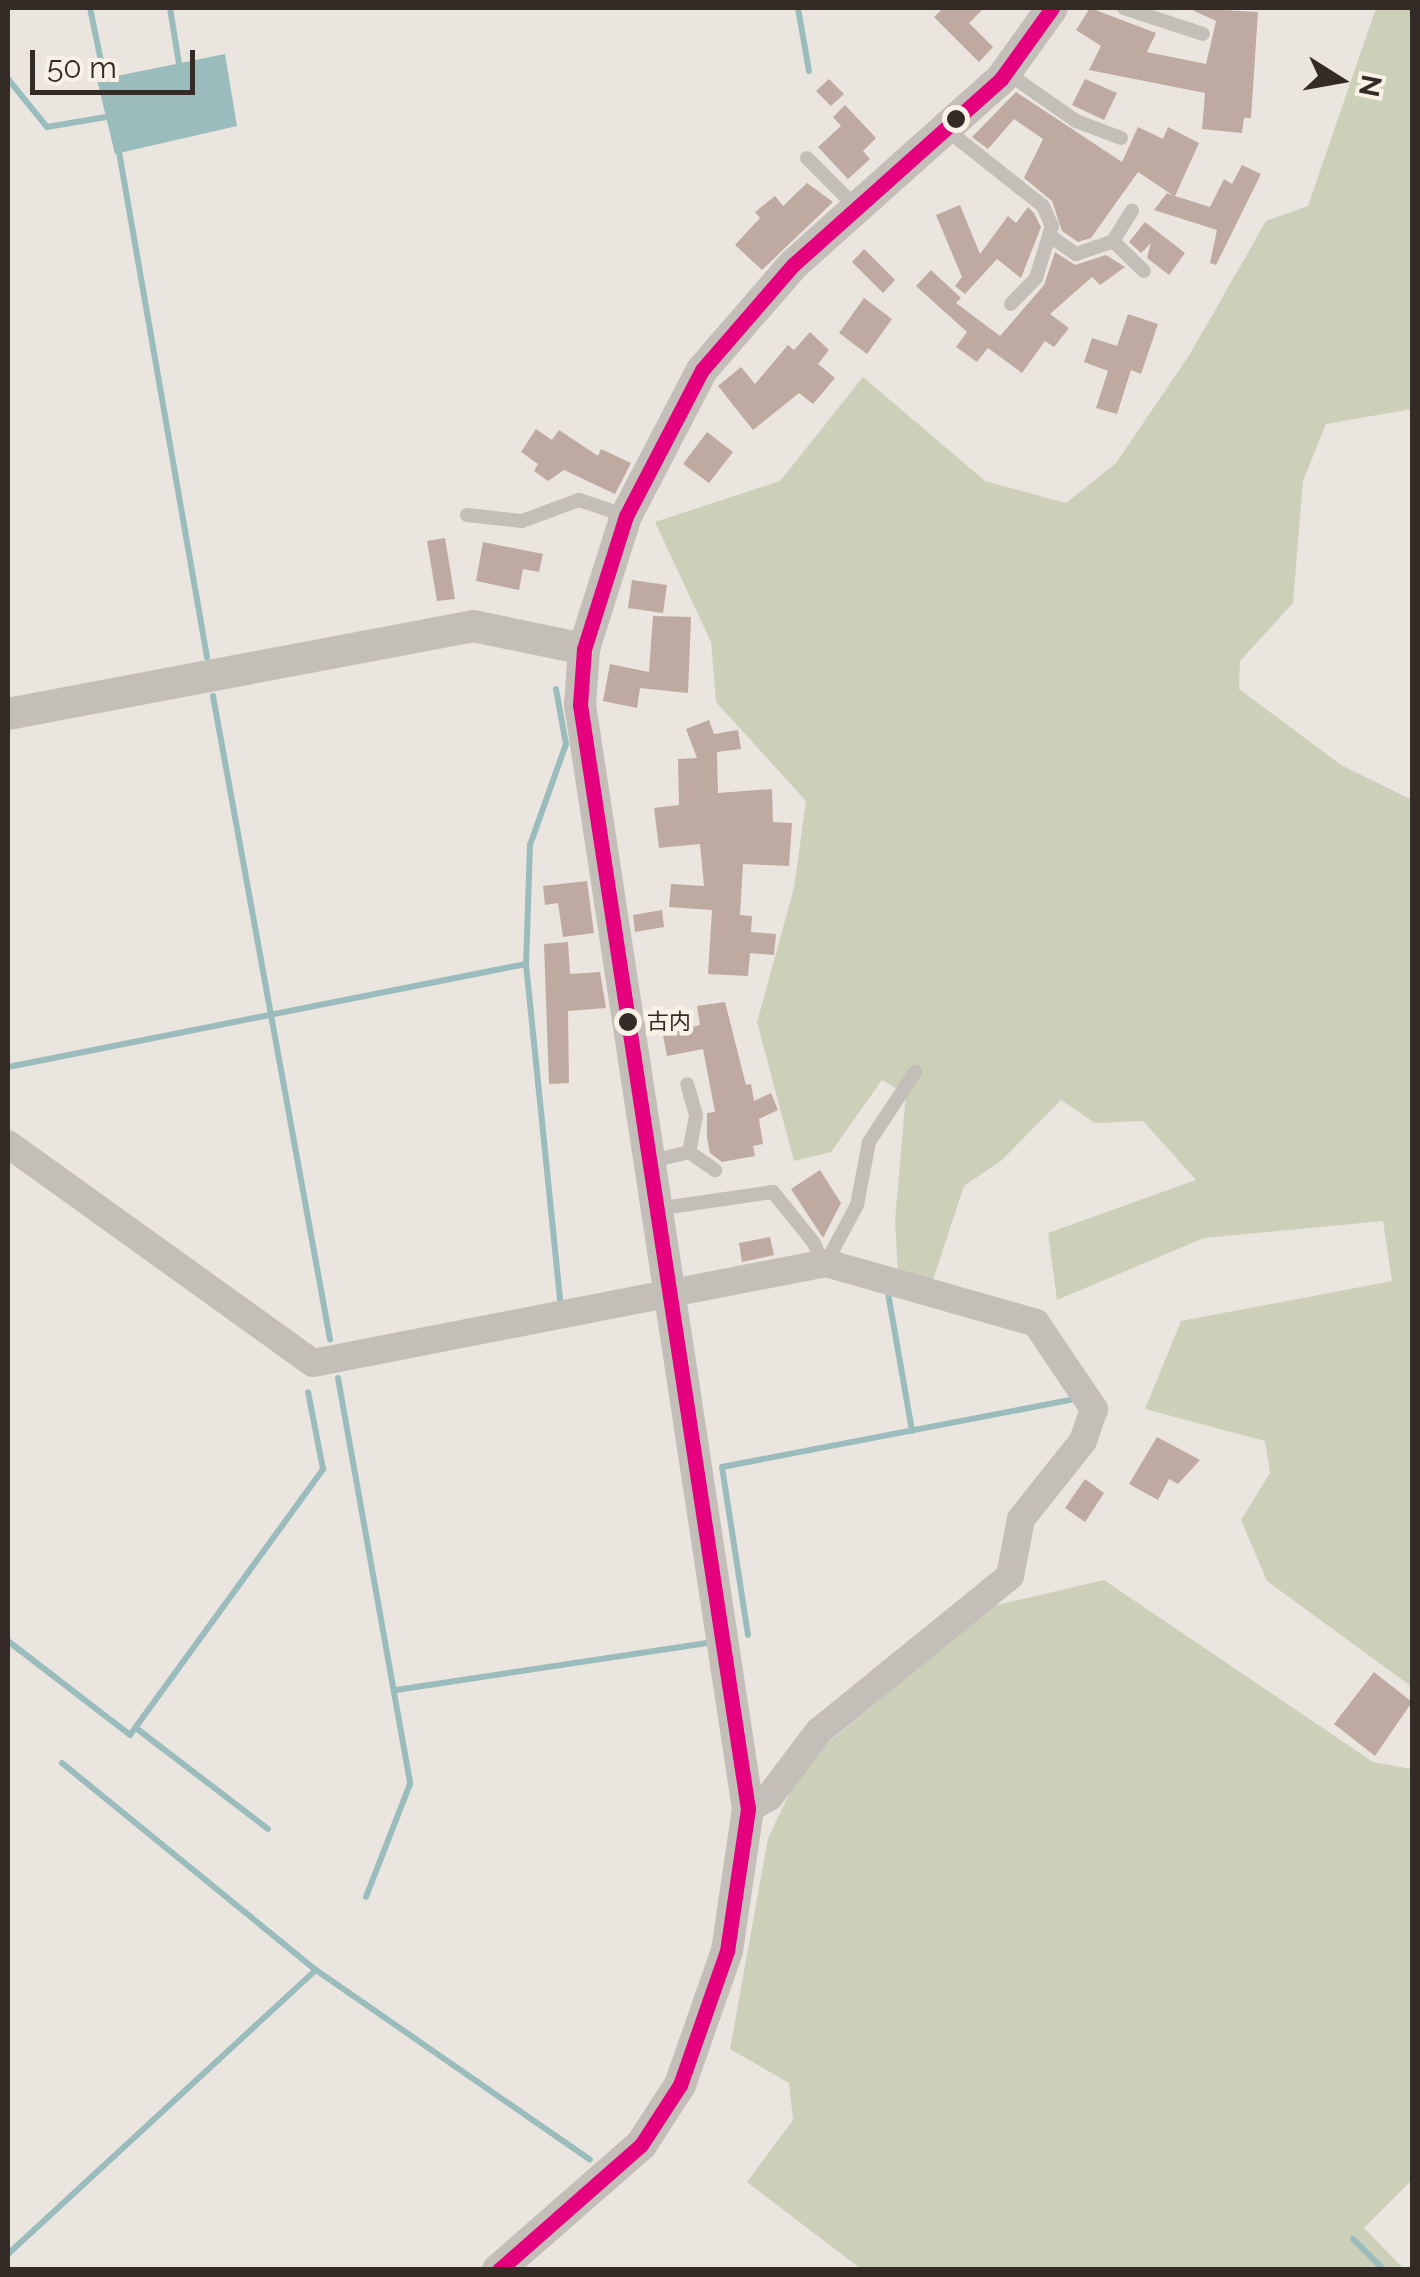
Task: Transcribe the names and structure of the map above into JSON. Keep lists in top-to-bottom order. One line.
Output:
{"places":["古内"],"scale_bar":"50 m","north":"right"}
